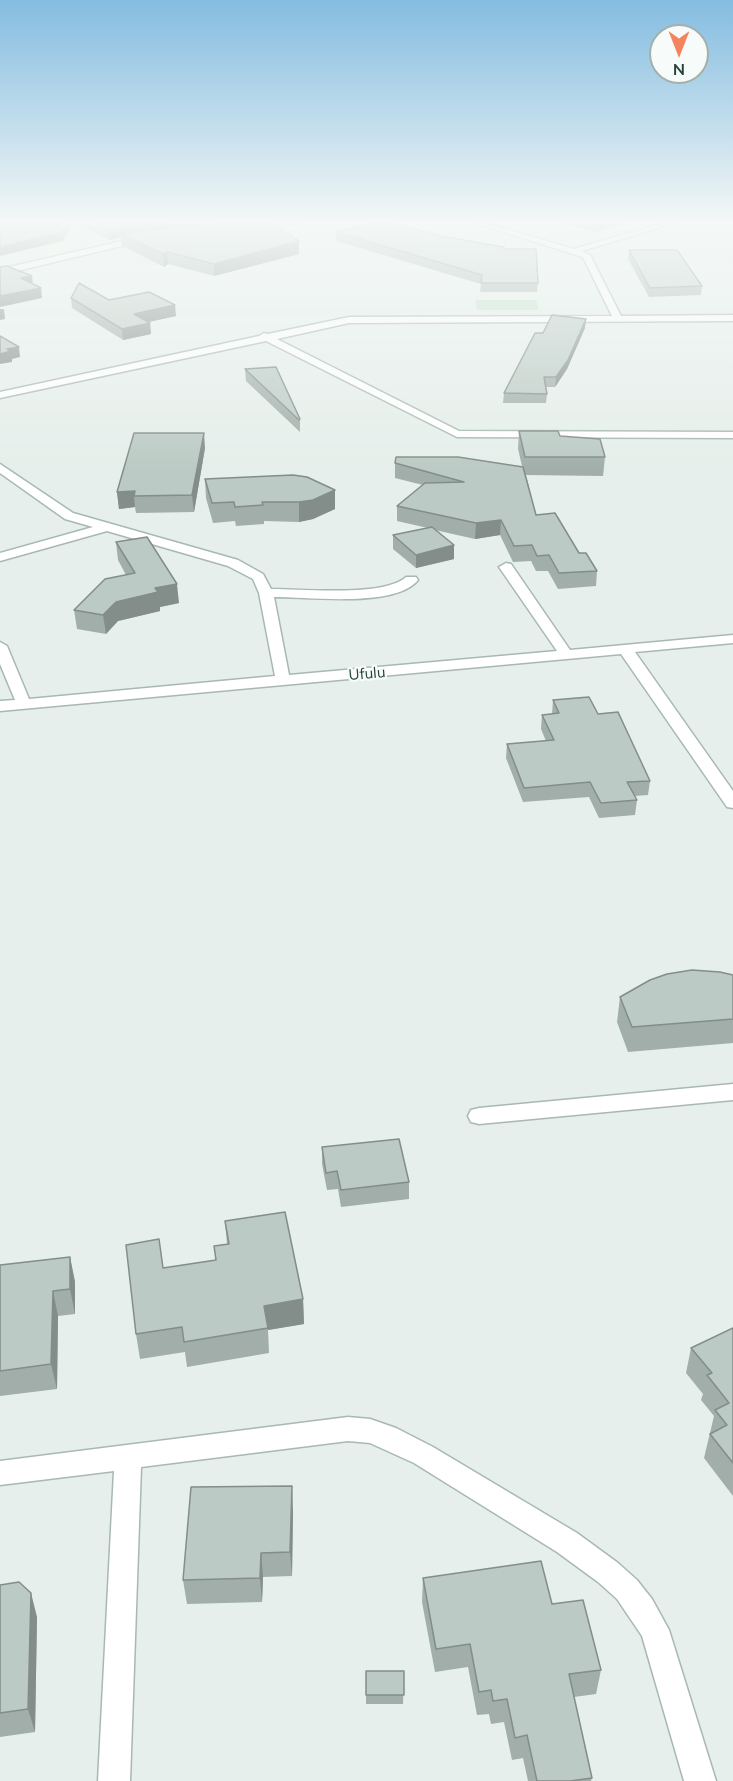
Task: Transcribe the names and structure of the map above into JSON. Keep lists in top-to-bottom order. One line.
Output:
{"streets":{"street":["Ufulu"]},"north":"bottom"}
